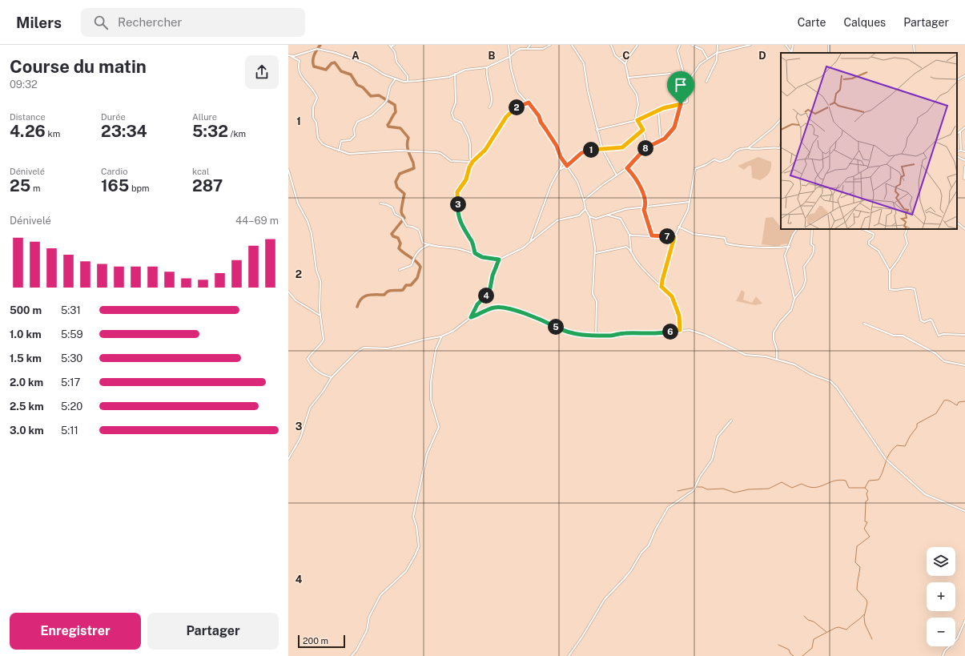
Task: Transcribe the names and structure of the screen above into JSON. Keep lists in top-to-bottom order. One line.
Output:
{"scale_bar":"200 m","page":{"header":"Milers","search":"Rechercher","nav":["Carte","Calques","Partager"],"heading":["Course du matin","09:32"],"stats":[["Distance","4.26 km"],["Durée","23:34"],["Allure","5:32 /km"],["Dénivelé","25 m"],["Cardio","165 bpm"],["kcal","287"]],"pins":["2","8","1","3","7","4","5","6"],"chart":["Dénivelé","44–69 m"],"list":[{"name":"500 m","note":"5:31"},{"name":"1.0 km","note":"5:59"},{"name":"1.5 km","note":"5:30"},{"name":"2.0 km","note":"5:17"},{"name":"2.5 km","note":"5:20"},{"name":"3.0 km","note":"5:11"}],"map_buttons":["+","−"],"buttons":["Enregistrer","Partager"],"scale":"200 m"},"grid":{"columns":["A","B","C","D"],"rows":["1","2","3","4"]}}
